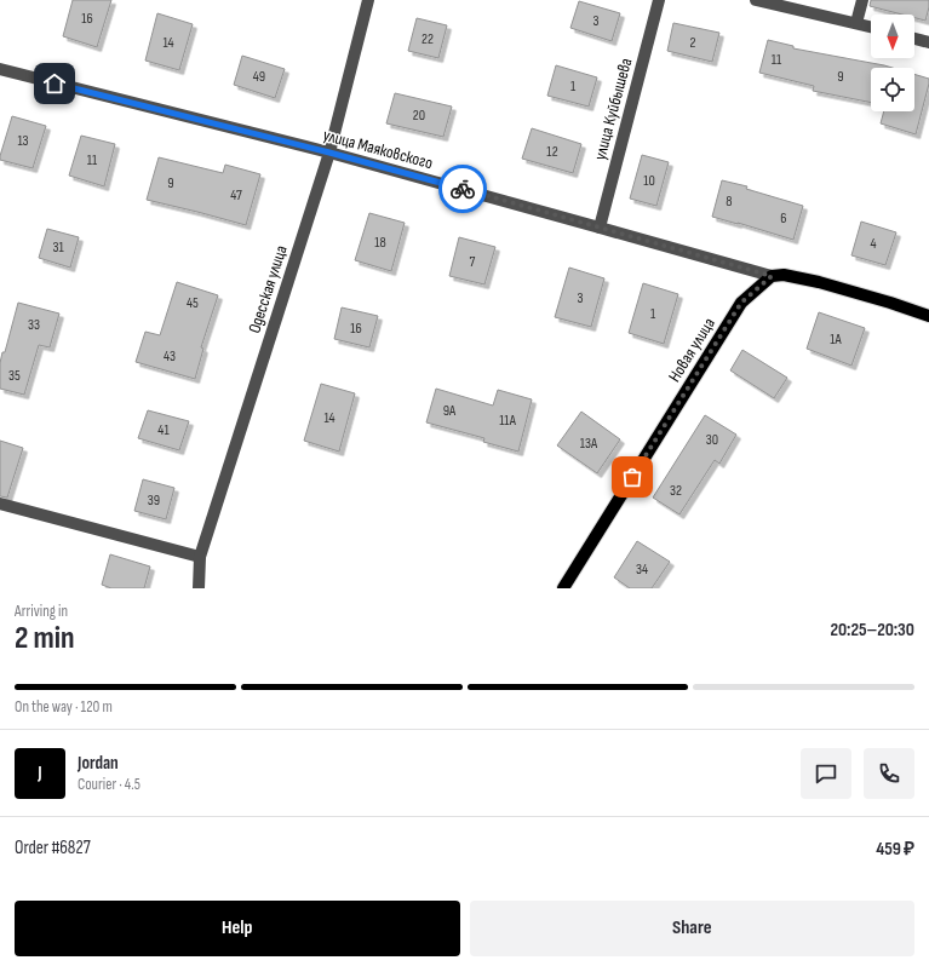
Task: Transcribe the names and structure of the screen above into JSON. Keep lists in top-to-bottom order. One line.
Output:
{"streets":{"main road":["Новая улица"],"street":["улица Куйбышева","улица Маяковского","Одесская улица"]},"crossings":[["улица Куйбышева","улица Маяковского"],["улица Маяковского","Одесская улица"],["улица Маяковского","Новая улица"]],"house_numbers":["16","3","22","14","2","11","49","9","1","20","13","12","11","10","9","47","8","6","18","4","31","7","3","45","1","33","16","1А","43","35","9А","14","11А","41","30","13А","32","39","34"],"north":"bottom","page":{"heading":["2 min","Arriving in","20:25–20:30"],"panel":["Jordan","Courier · 4.5","Order #6827","459 ₽"],"bar":"On the way · 120 m","round":"J","buttons":["Help","Share"]}}
